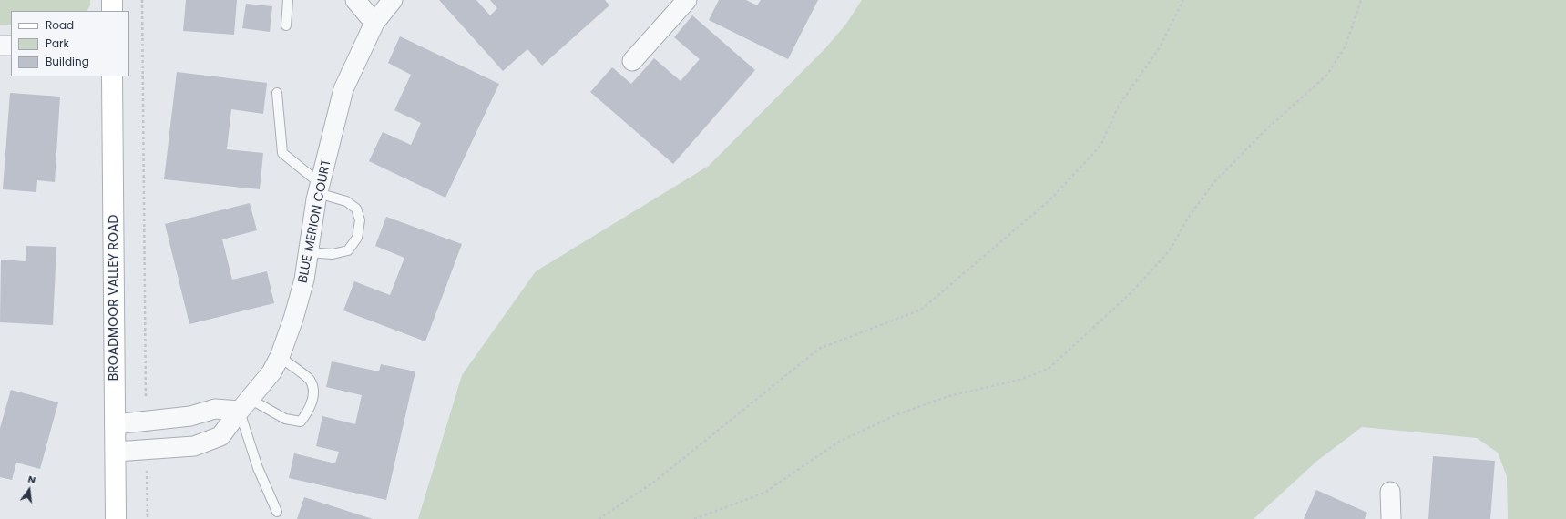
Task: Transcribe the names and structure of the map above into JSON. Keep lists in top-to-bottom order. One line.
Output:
{"streets":{"street":["BLUE MERION COURT","BROADMOOR VALLEY ROAD"]},"crossings":[["BLUE MERION COURT","BROADMOOR VALLEY ROAD"]],"legend":["Road","Park","Building"],"north":"top"}
